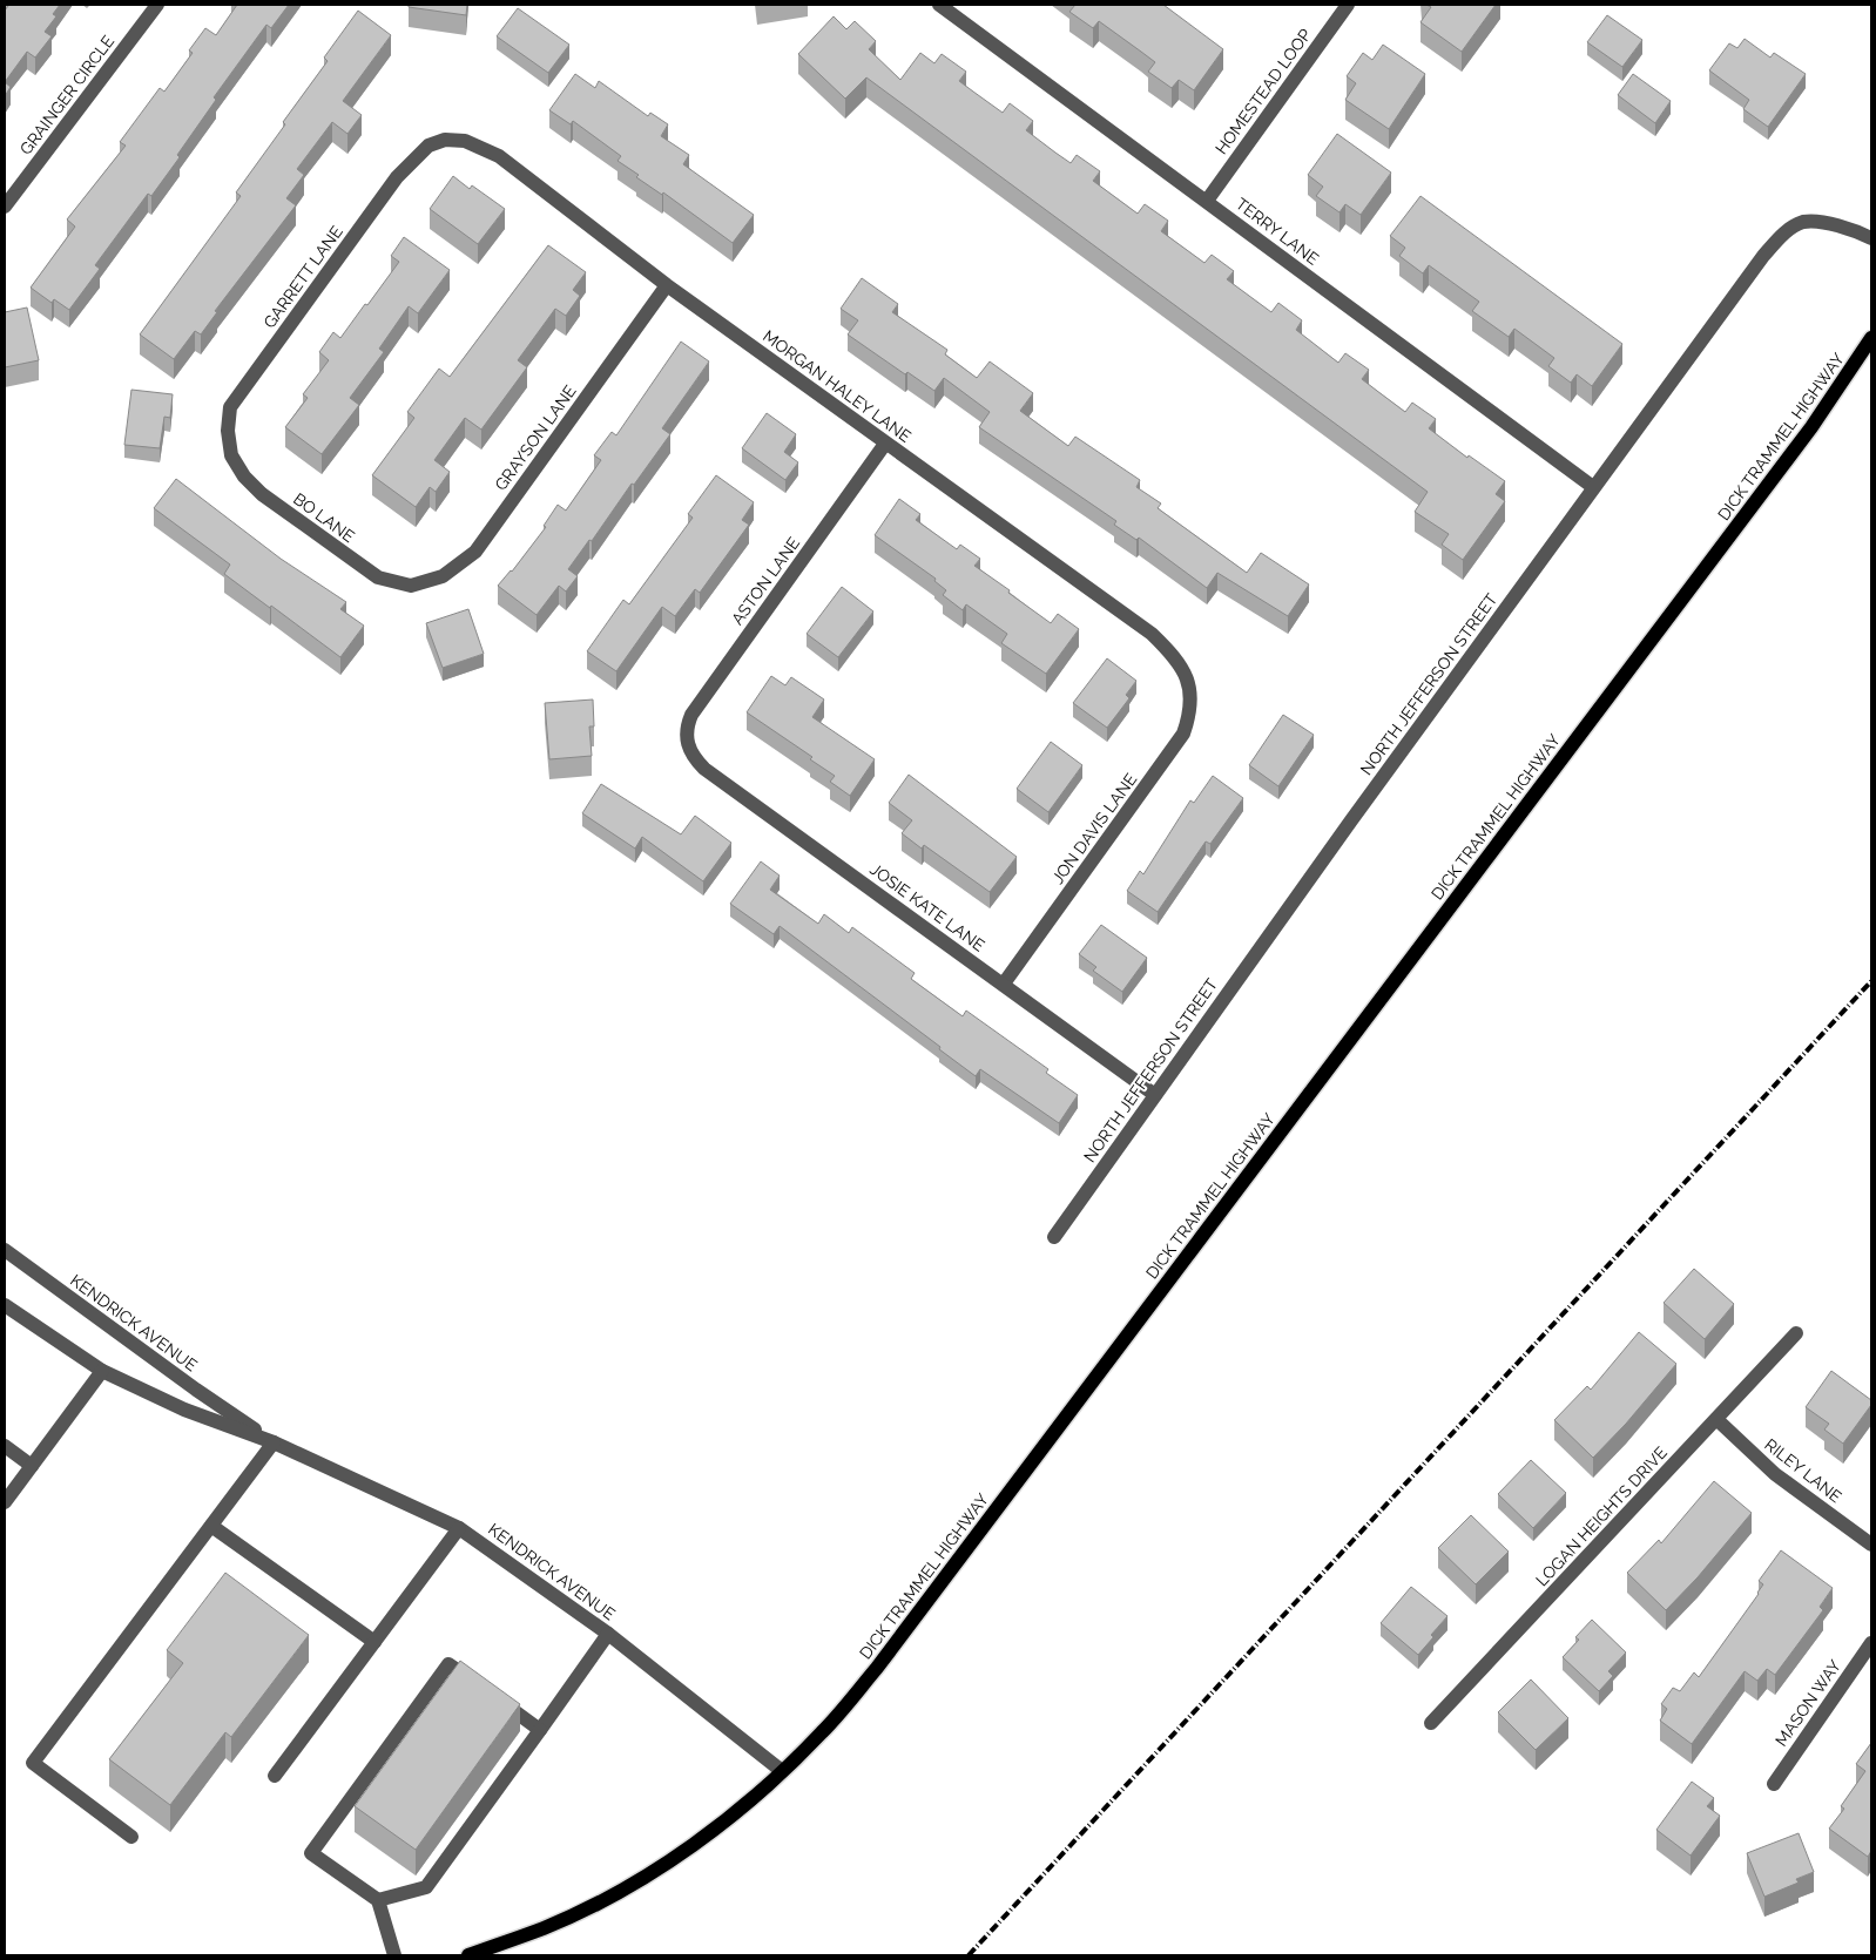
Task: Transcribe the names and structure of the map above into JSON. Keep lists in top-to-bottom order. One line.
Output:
{"streets":{"main road":["DICK TRAMMEL HIGHWAY"],"street":["HOMESTEAD LOOP","GRAINGER CIRCLE","TERRY LANE","GARRETT LANE","MORGAN HALEY LANE","GRAYSON LANE","BO LANE","ASTON LANE","NORTH JEFFERSON STREET","JON DAVIS LANE","JOSIE KATE LANE","KENDRICK AVENUE","RILEY LANE","LOGAN HEIGHTS DRIVE","MASON WAY"]},"crossings":[["HOMESTEAD LOOP","TERRY LANE"],["TERRY LANE","NORTH JEFFERSON STREET"],["GARRETT LANE","MORGAN HALEY LANE"],["GARRETT LANE","BO LANE"],["MORGAN HALEY LANE","GRAYSON LANE"],["MORGAN HALEY LANE","ASTON LANE"],["MORGAN HALEY LANE","JON DAVIS LANE"],["DICK TRAMMEL HIGHWAY","KENDRICK AVENUE"],["GRAYSON LANE","BO LANE"],["ASTON LANE","JOSIE KATE LANE"],["NORTH JEFFERSON STREET","JOSIE KATE LANE"],["JON DAVIS LANE","JOSIE KATE LANE"],["RILEY LANE","LOGAN HEIGHTS DRIVE"]]}
